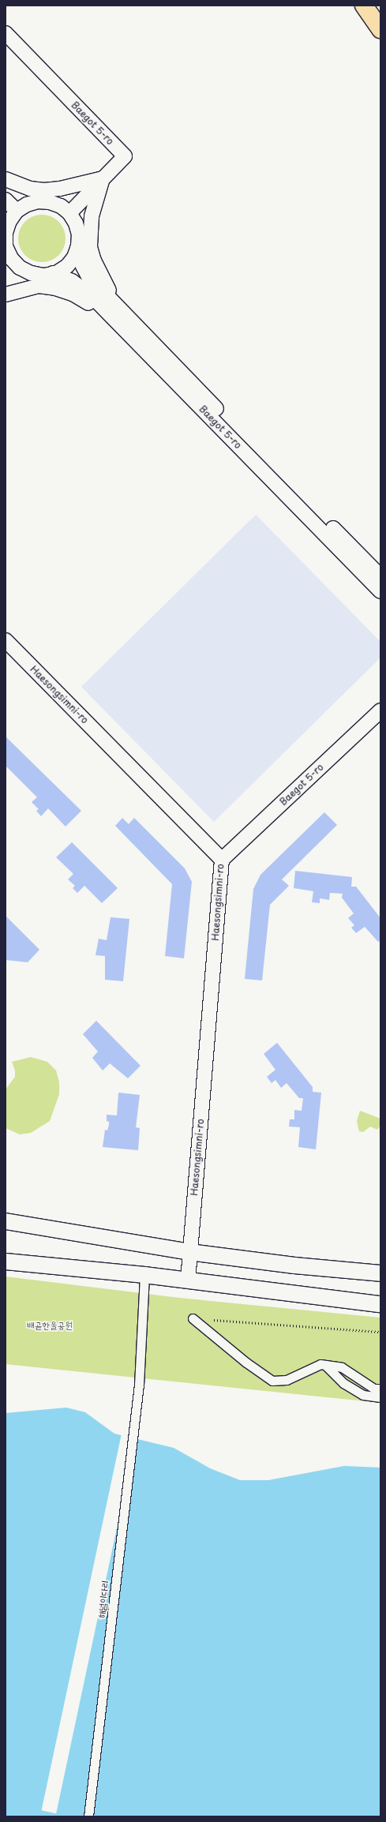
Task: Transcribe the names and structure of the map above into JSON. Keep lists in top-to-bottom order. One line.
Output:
{"streets":{"street":["Baegot 5-ro","Haesongsimni-ro","해넘이다리"]},"crossings":[["Baegot 5-ro","Haesongsimni-ro"]],"parks":["배곧한울공원"]}
